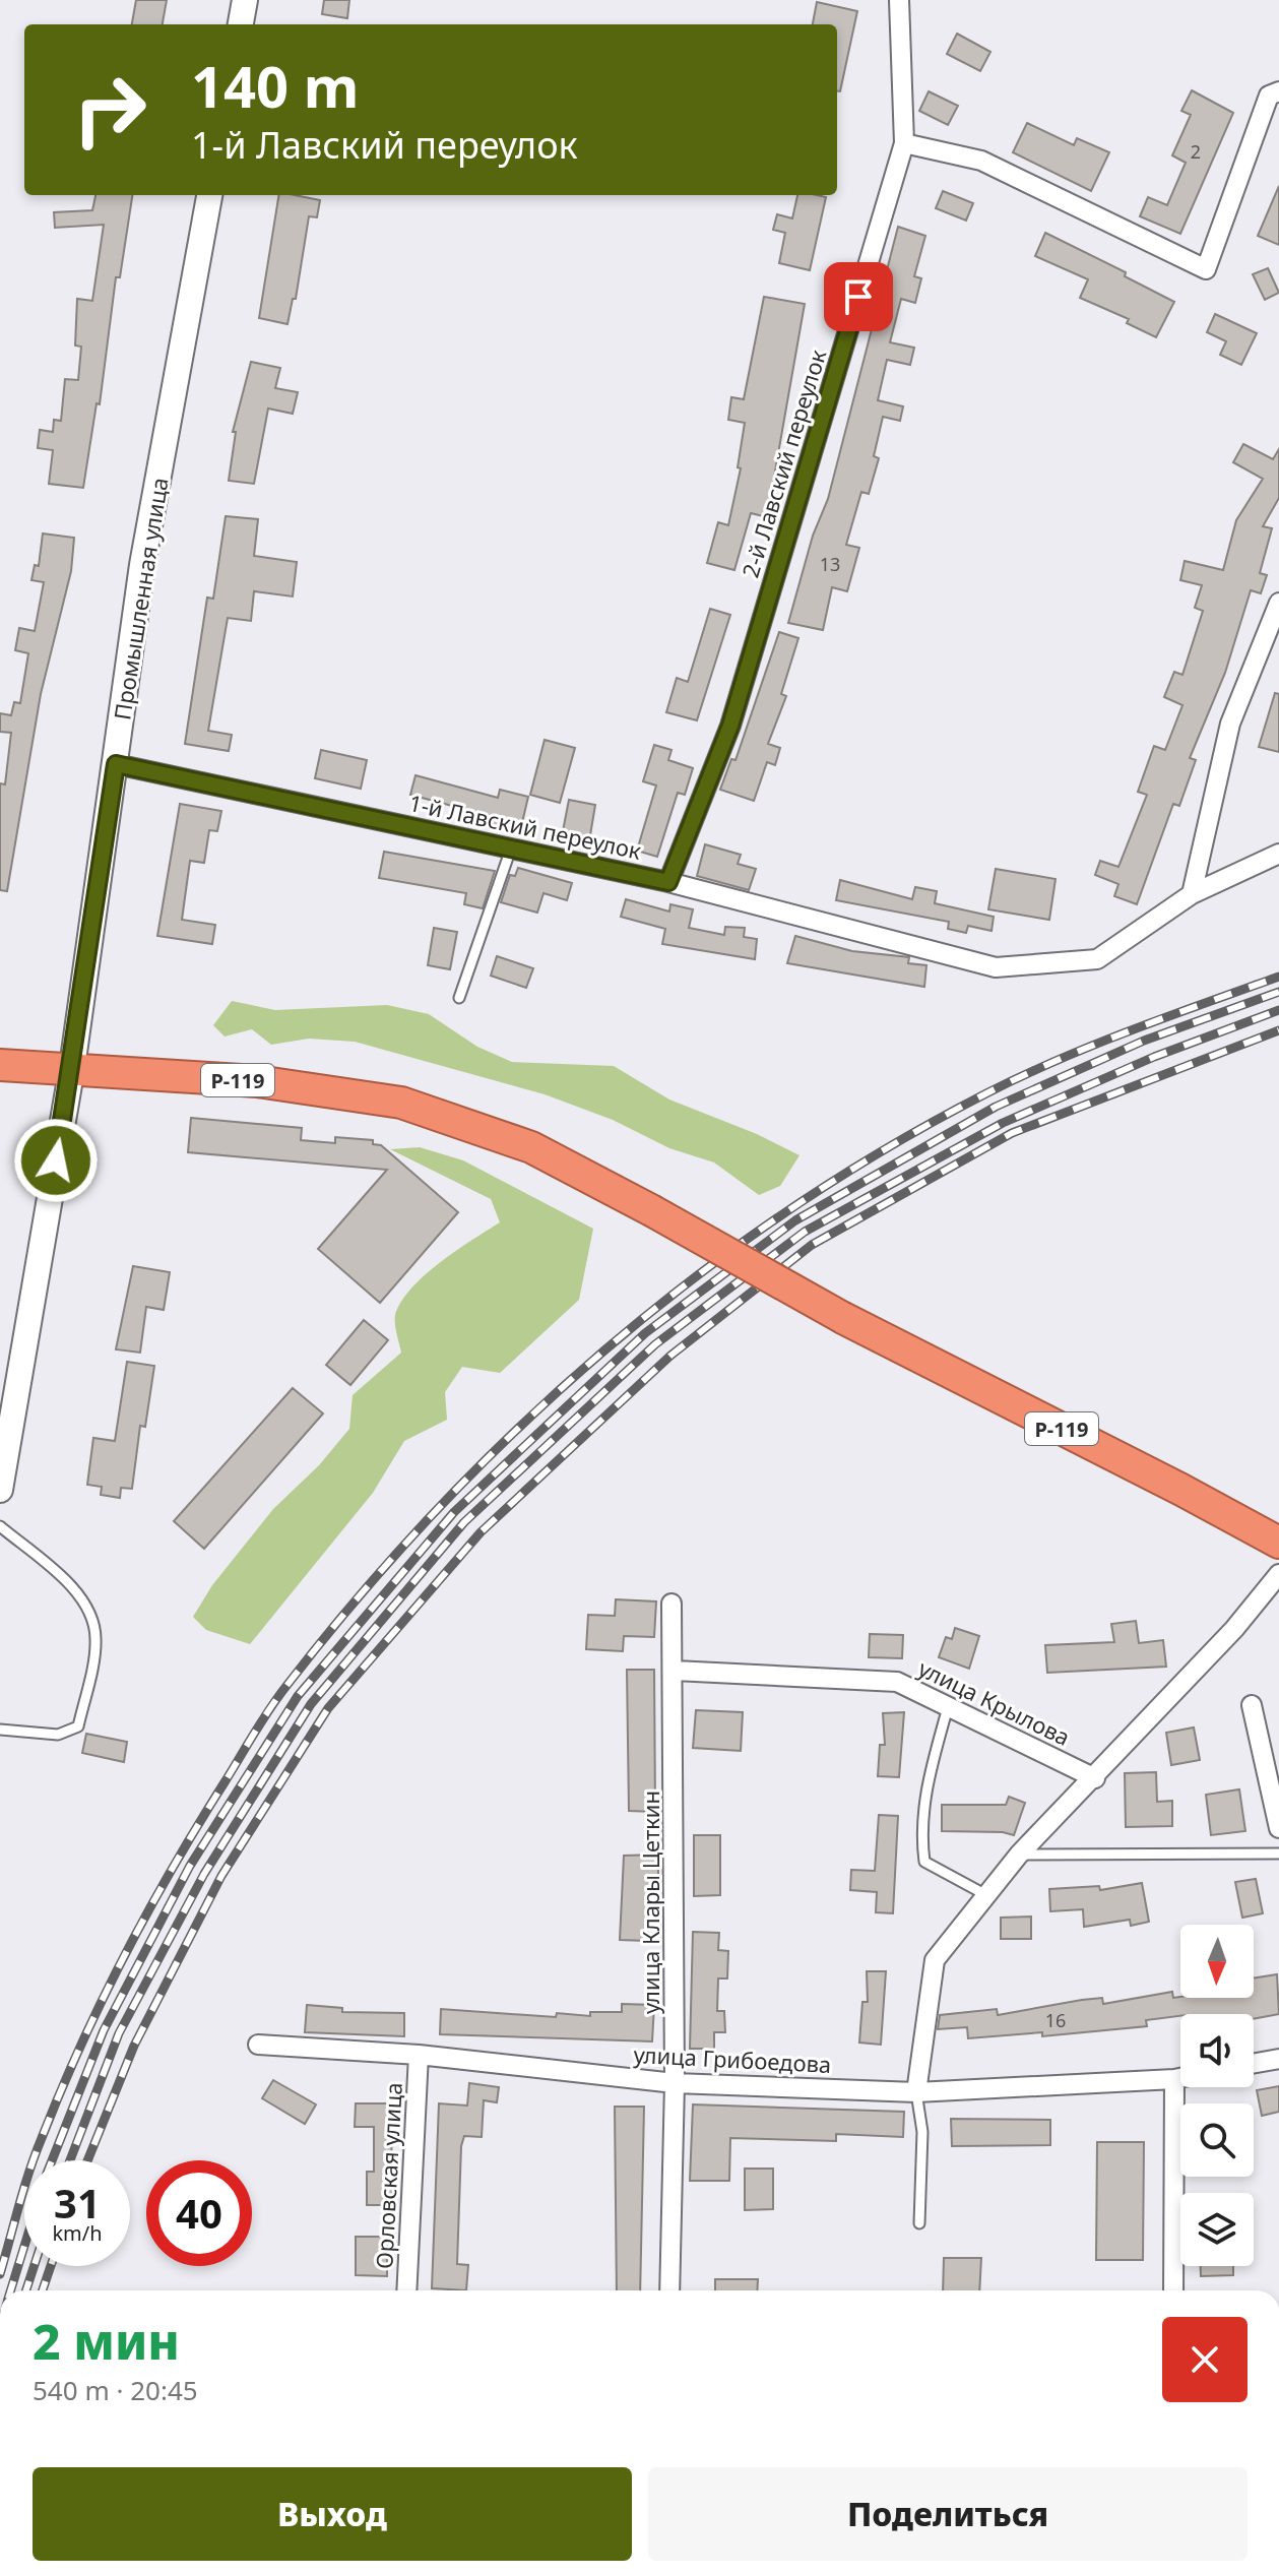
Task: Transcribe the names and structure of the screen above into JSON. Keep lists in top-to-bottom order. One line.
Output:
{"streets":{"highway":["Р-119"],"street":["2-й Лавский переулок","Промышленная улица","1-й Лавский переулок","улица Крылова","улица Клары Цеткин","улица Грибоедова","Орловская улица"]},"crossings":[["2-й Лавский переулок","1-й Лавский переулок"],["Промышленная улица","1-й Лавский переулок"],["Промышленная улица","Р-119"],["улица Крылова","улица Клары Цеткин"],["улица Клары Цеткин","улица Грибоедова"],["улица Грибоедова","Орловская улица"]],"house_numbers":["2","13","16"],"north":"bottom","page":{"turn":["140 m","1-й Лавский переулок"],"speed":"31 km/h","limit":"40","heading":["2 мин","540 m · 20:45"],"buttons":["Выход","Поделиться"]}}
